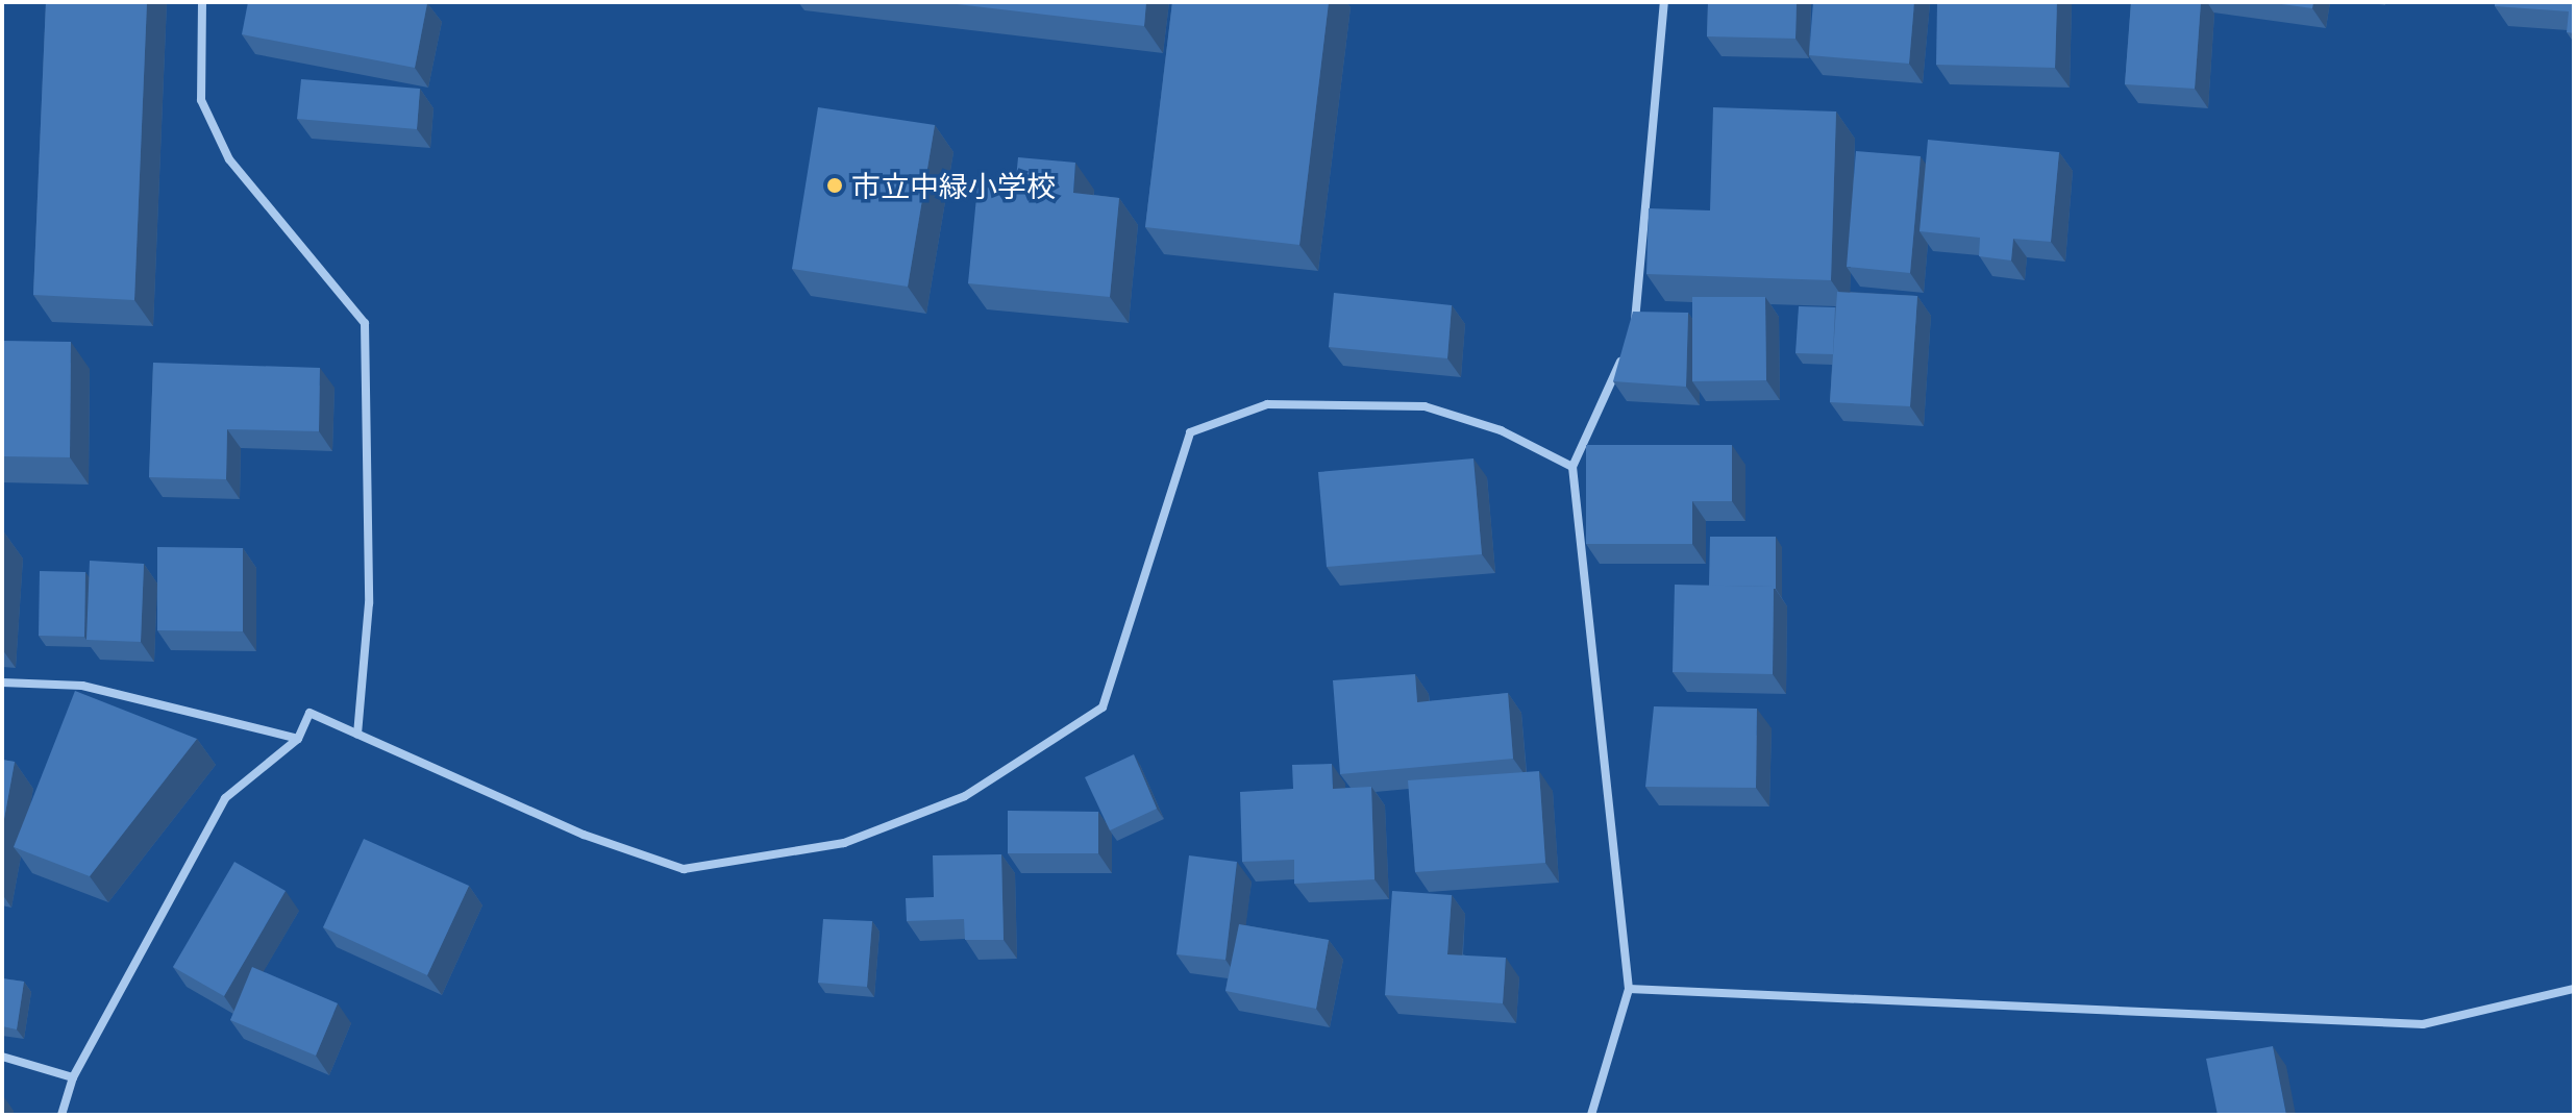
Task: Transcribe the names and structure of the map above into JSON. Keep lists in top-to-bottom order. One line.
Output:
{"places":["市立中緑小学校"]}
